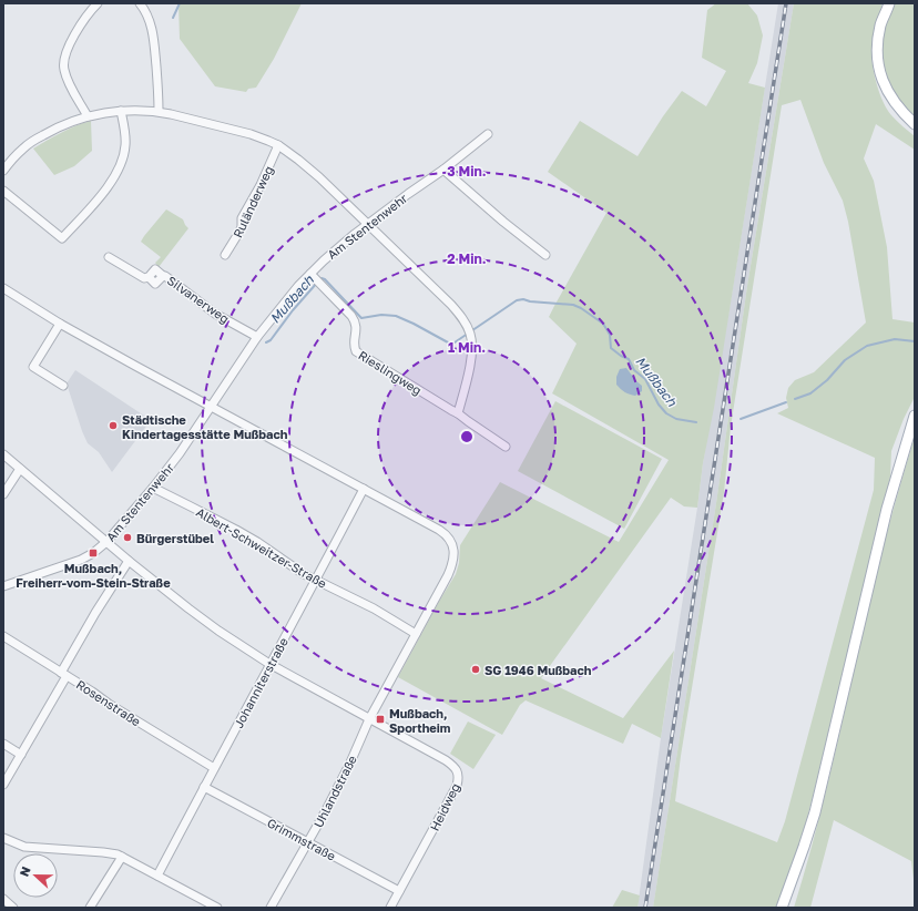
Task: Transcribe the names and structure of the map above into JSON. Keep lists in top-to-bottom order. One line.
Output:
{"streets":{"street":["Ruländerweg","Am Stentenwehr","Silvanerweg","Rieslingweg","Albert-Schweitzer-Straße","Johanniterstraße","Rosenstraße","Uhlandstraße","Heidweg","Grimmstraße"]},"crossings":[["Am Stentenwehr","Silvanerweg"],["Am Stentenwehr","Rieslingweg"],["Am Stentenwehr","Albert-Schweitzer-Straße"],["Am Stentenwehr","Uhlandstraße"],["Am Stentenwehr","Heidweg"],["Albert-Schweitzer-Straße","Johanniterstraße"],["Albert-Schweitzer-Straße","Uhlandstraße"],["Johanniterstraße","Rosenstraße"],["Johanniterstraße","Uhlandstraße"],["Johanniterstraße","Heidweg"],["Johanniterstraße","Grimmstraße"],["Uhlandstraße","Heidweg"],["Uhlandstraße","Grimmstraße"],["Heidweg","Grimmstraße"]],"water":["Mußbach"],"places":{"other":["Städtische Kindertagesstätte Mußbach","Bürgerstübel","SG 1946 Mußbach"],"transit":["Mußbach, Freiherr-vom-Stein-Straße","Mußbach, Sportheim"]},"north":"left","rings":["3 Min.","2 Min.","1 Min."]}
